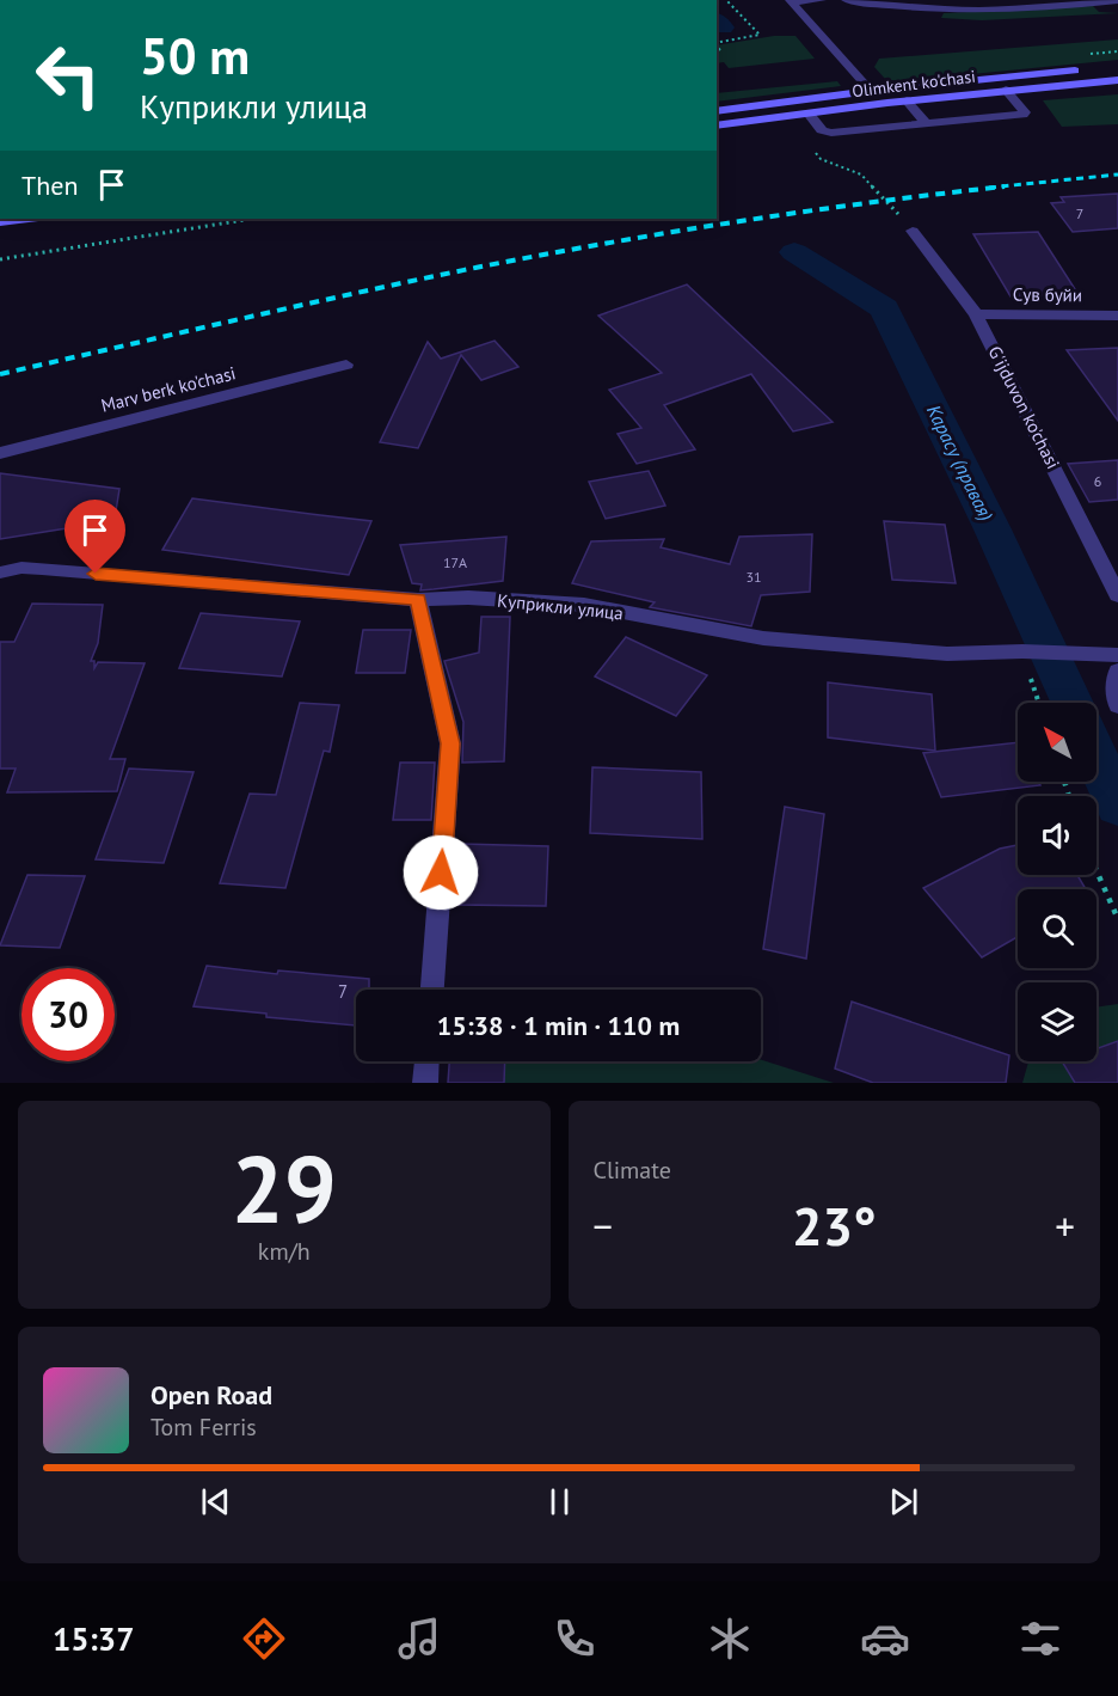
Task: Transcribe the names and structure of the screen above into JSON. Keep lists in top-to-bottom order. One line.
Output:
{"streets":{"main road":["Olimkent ko'chasi"],"street":["Сув буйи","Marv berk ko'chasi","G'ijduvon ko'chasi","Куприкли улица"]},"crossings":[["Сув буйи","G'ijduvon ko'chasi"]],"water":["Карасу (правая)"],"house_numbers":["7","6","17А","31","7"],"north":"top left","page":{"turn":["50 m","Куприкли улица"],"then":"Then","limit":"30","trip":"15:38 · 1 min · 110 m","tile":[["29","km/h"],"Climate"],"heat":["−","23°","+"],"song":["Open Road","Tom Ferris"],"tabs":"15:37"}}
